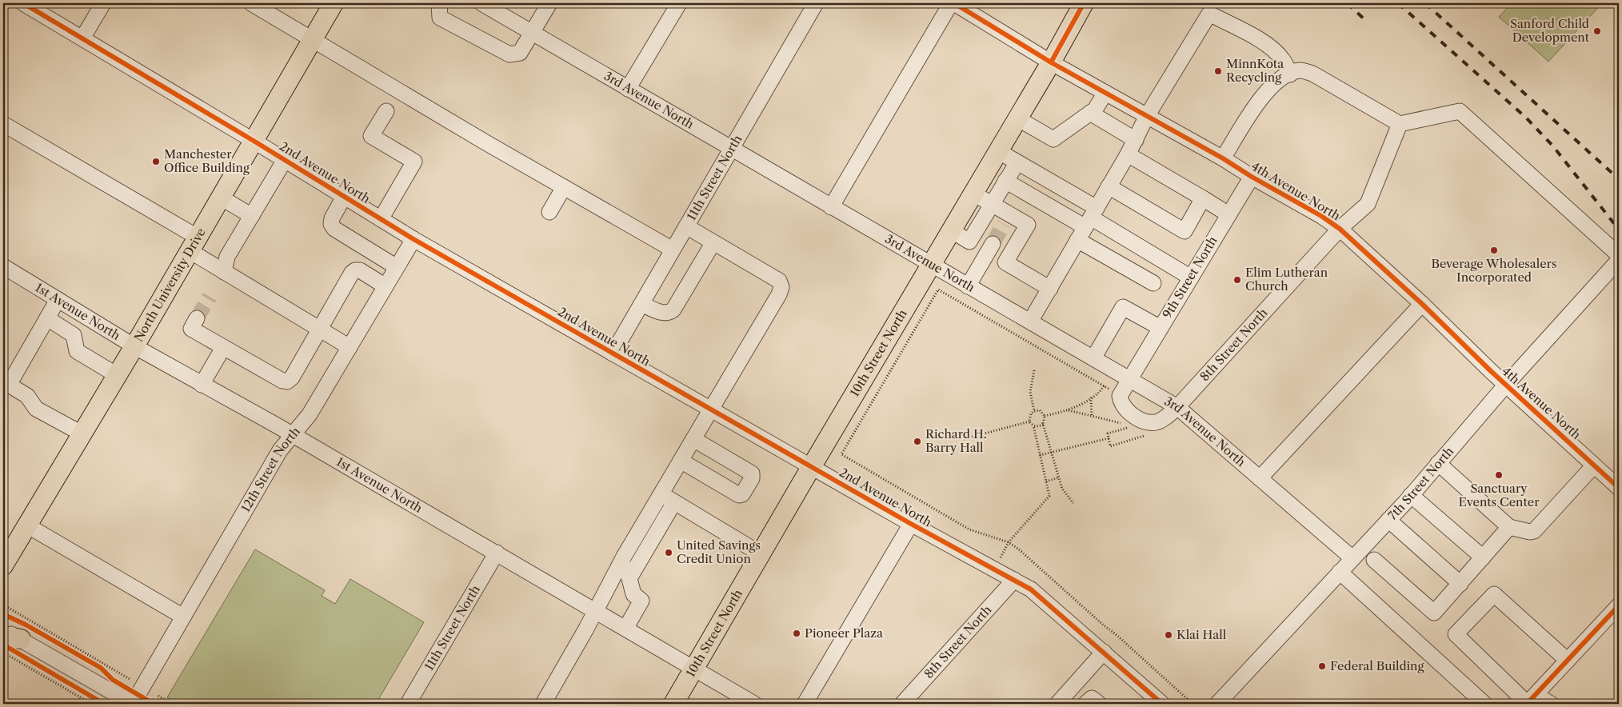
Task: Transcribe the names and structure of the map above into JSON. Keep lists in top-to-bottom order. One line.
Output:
{"streets":{"main road":["North University Drive","10th Street North"],"street":["3rd Avenue North","2nd Avenue North","11th Street North","4th Avenue North","9th Street North","1st Avenue North","8th Street North","12th Street North","7th Street North"]},"crossings":[["3rd Avenue North","11th Street North"],["3rd Avenue North","9th Street North"],["3rd Avenue North","8th Street North"],["3rd Avenue North","10th Street North"],["3rd Avenue North","7th Street North"],["2nd Avenue North","11th Street North"],["2nd Avenue North","North University Drive"],["2nd Avenue North","8th Street North"],["2nd Avenue North","10th Street North"],["2nd Avenue North","12th Street North"],["11th Street North","1st Avenue North"],["4th Avenue North","9th Street North"],["4th Avenue North","8th Street North"],["4th Avenue North","10th Street North"],["4th Avenue North","7th Street North"],["9th Street North","8th Street North"],["North University Drive","1st Avenue North"],["1st Avenue North","10th Street North"],["1st Avenue North","12th Street North"]],"places":["Sanford Child Development","MinnKota Recycling","Manchester Office Building","Beverage Wholesalers Incorporated","Elim Lutheran Church","Richard H. Barry Hall","Sanctuary Events Center","United Savings Credit Union","Pioneer Plaza","Klai Hall","Federal Building"]}
